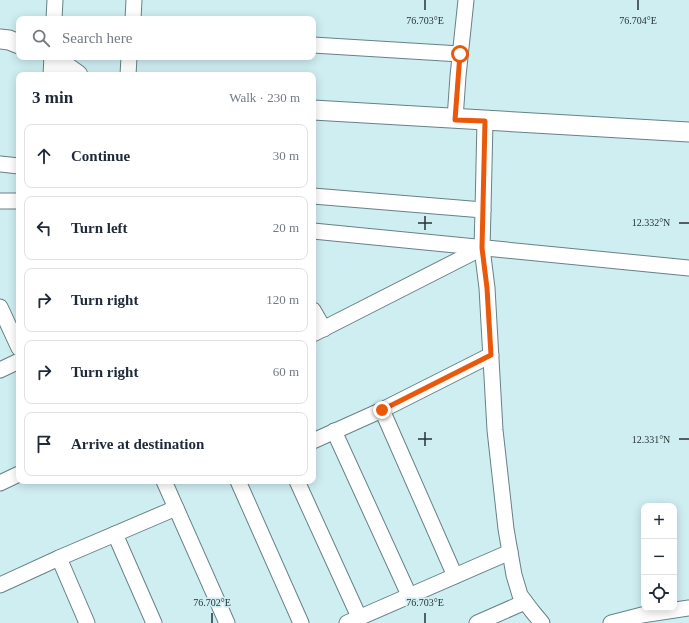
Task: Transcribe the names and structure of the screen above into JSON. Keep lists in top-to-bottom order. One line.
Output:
{"page":{"search":"Search here","heading":["3 min","Walk · 230 m"],"list":[["Continue","30 m"],["Turn left","20 m"],["Turn right","120 m"],["Turn right","60 m"],"Arrive at destination"],"map_buttons":["+","−"]},"coordinates":["76.703°E","76.704°E","12.332°N","12.331°N","76.702°E"]}
